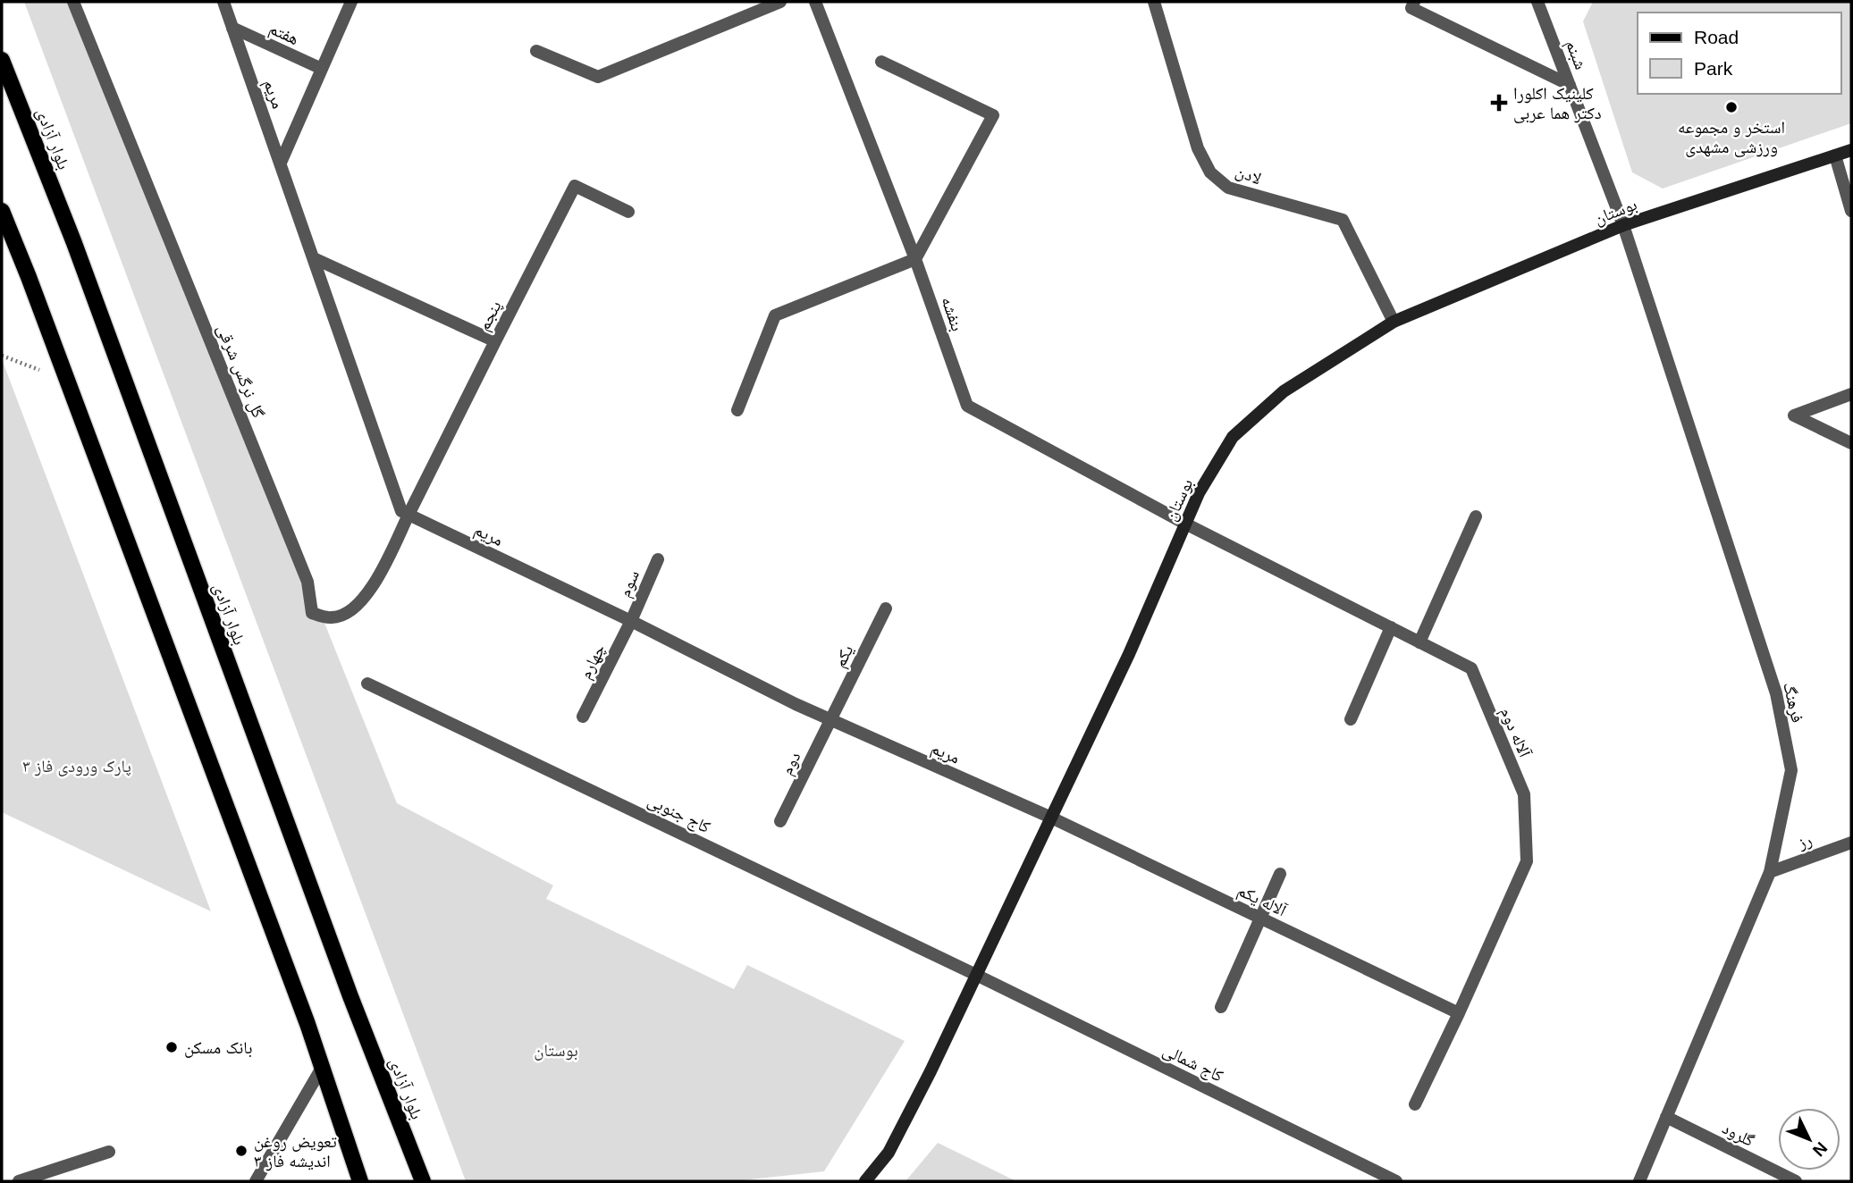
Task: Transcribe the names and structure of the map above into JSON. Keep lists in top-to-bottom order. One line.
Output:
{"streets":{"main road":["بلوار آزادی"],"street":["هفتم","شبنم","مریم","لادن","بوستان","بنفشه","پنجم","گل نرگس شرقی","سوم","یکم","چهارم","فرهنگ","آلاله دوم","دوم","کاج جنوبی","رز","آلاله یکم","کاج شمالی","گلرود"]},"crossings":[["هفتم","مریم"],["شبنم","بوستان"],["شبنم","فرهنگ"],["مریم","بوستان"],["مریم","پنجم"],["مریم","گل نرگس شرقی"],["مریم","سوم"],["مریم","یکم"],["مریم","چهارم"],["مریم","دوم"],["مریم","آلاله یکم"],["لادن","بوستان"],["بوستان","بنفشه"],["بوستان","فرهنگ"],["بوستان","آلاله دوم"],["بوستان","کاج جنوبی"],["بوستان","آلاله یکم"],["بوستان","کاج شمالی"],["بنفشه","آلاله دوم"],["پنجم","گل نرگس شرقی"],["سوم","چهارم"],["یکم","دوم"],["فرهنگ","رز"],["فرهنگ","گلرود"],["آلاله دوم","آلاله یکم"],["کاج جنوبی","کاج شمالی"]],"parks":["پارک ورودی فاز ۳","بوستان"],"places":{"health":["کلینیک اکلورا دکتر هما عربی"],"other":["استخر و مجموعه ورزشی مشهدی","بانک مسکن","تعویض روغن اندیشه فاز ۳"]},"legend":["Road","Park"],"north":"bottom right"}
